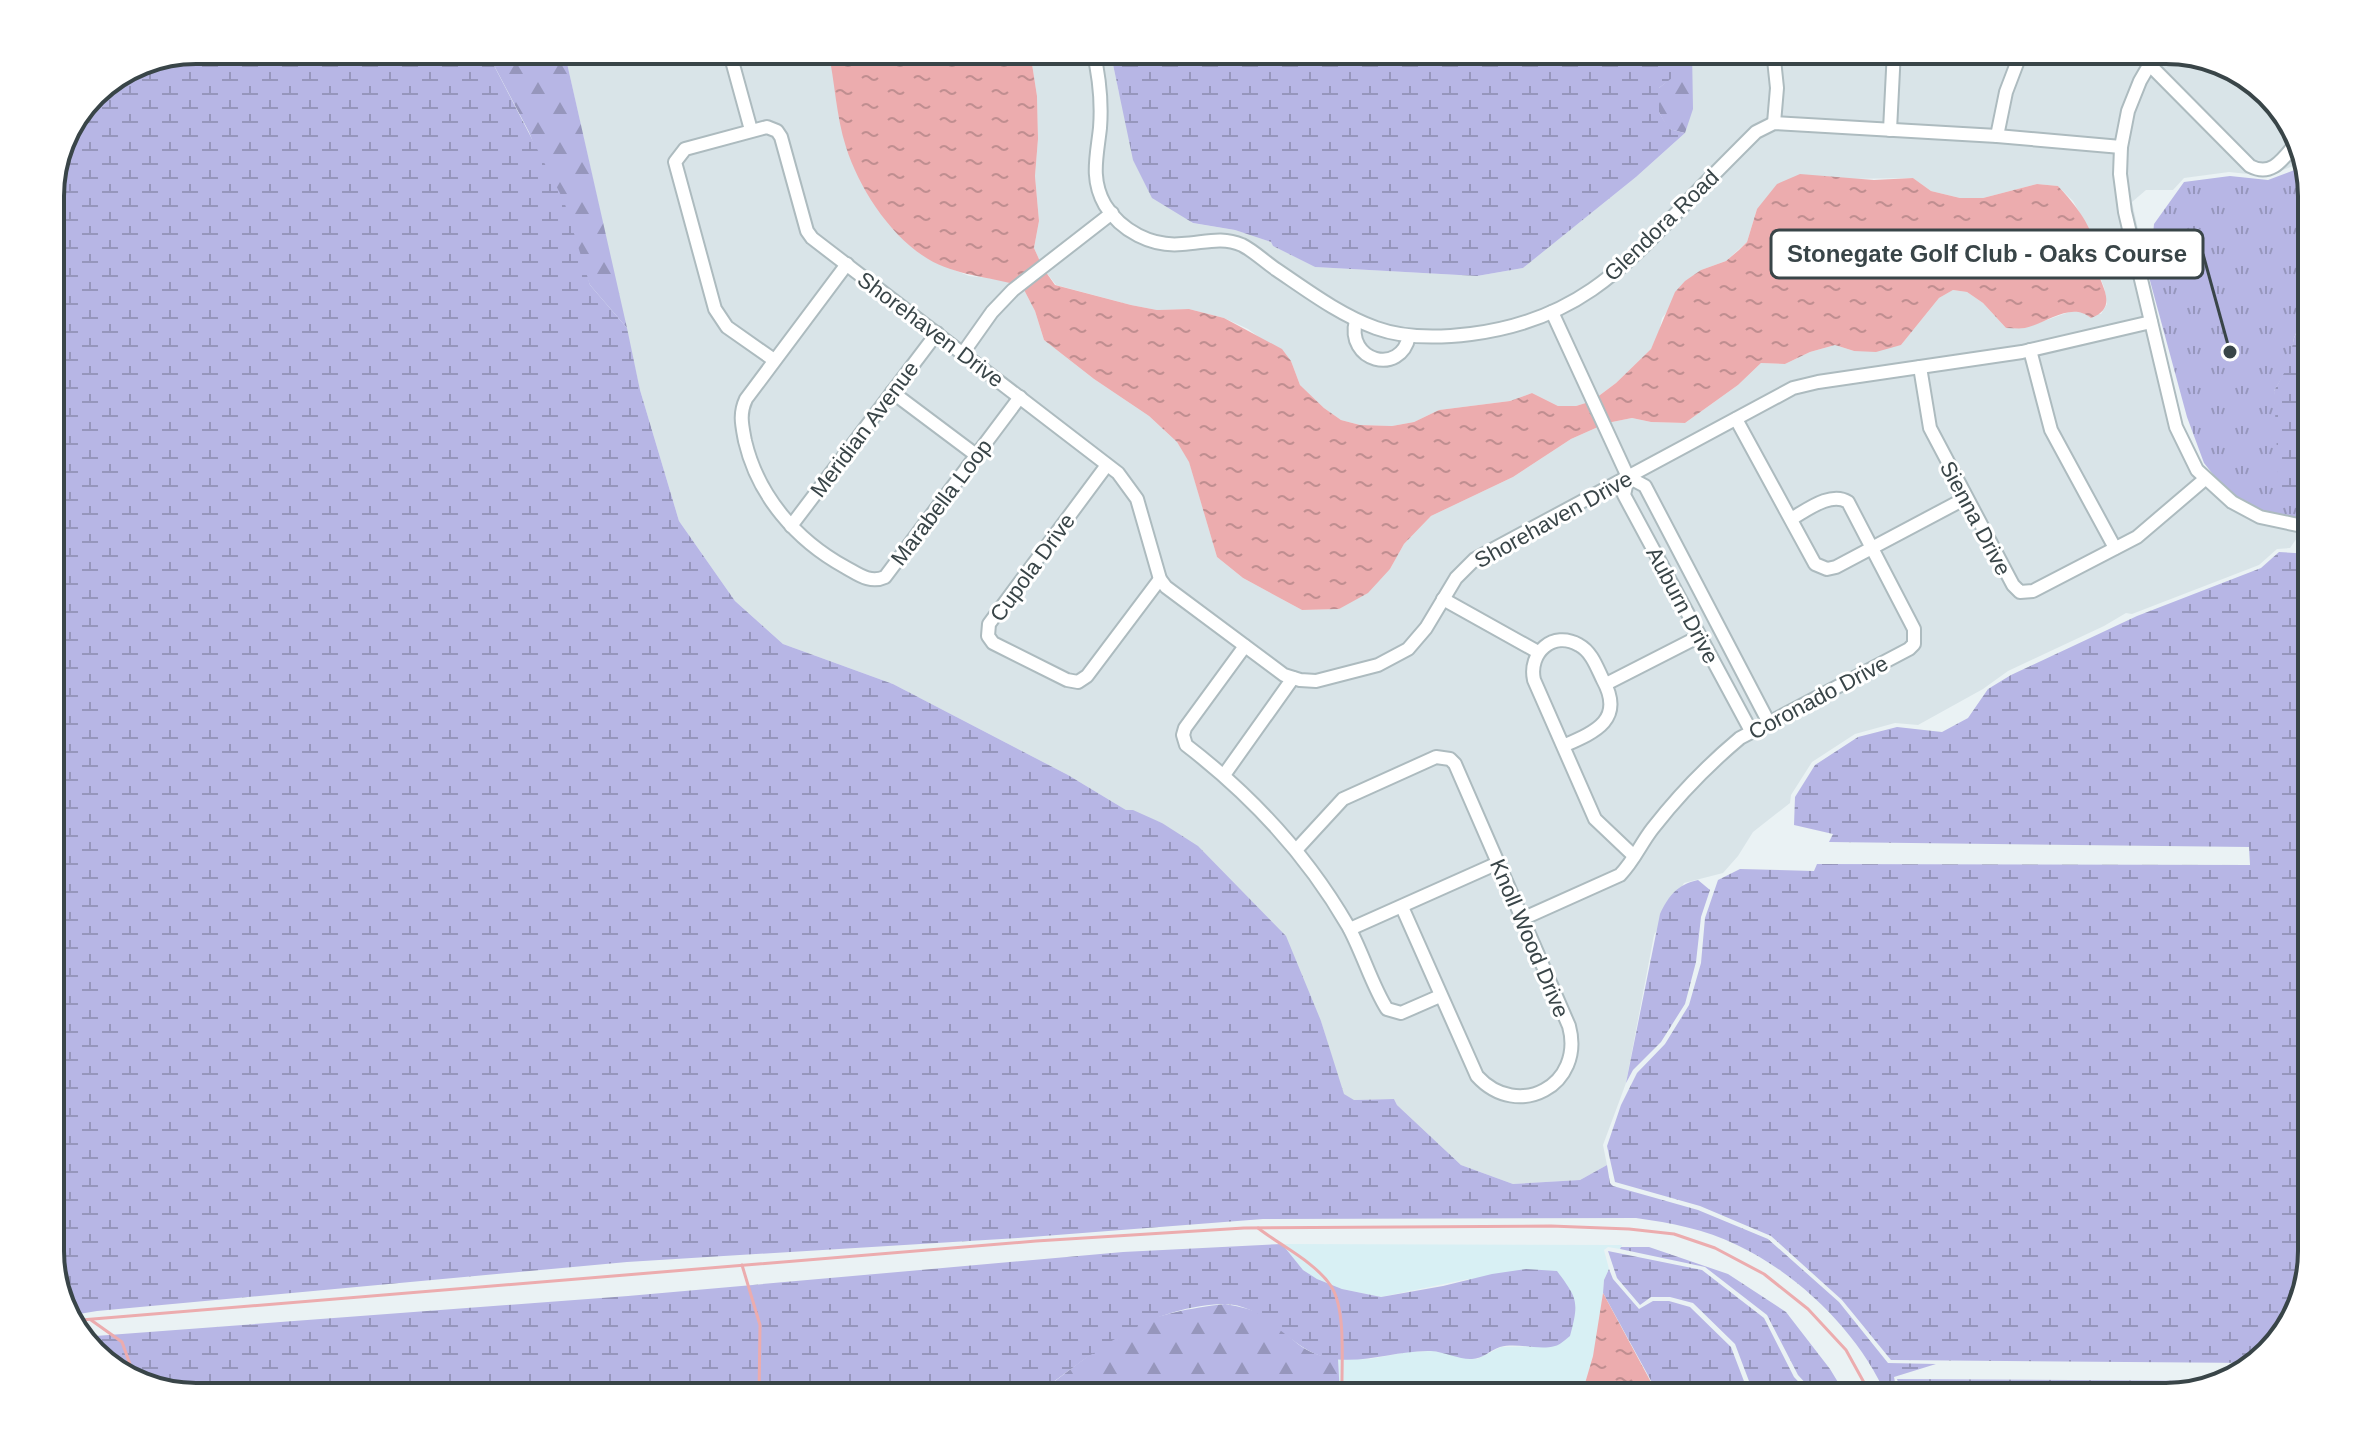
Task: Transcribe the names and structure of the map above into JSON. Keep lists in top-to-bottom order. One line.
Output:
{"streets":{"street":["Glendora Road","Shorehaven Drive","Meridian Avenue","Marabella Loop","Sienna Drive","Cupola Drive","Auburn Drive","Coronado Drive","Knoll Wood Drive"]},"crossings":[["Glendora Road","Auburn Drive"],["Shorehaven Drive","Meridian Avenue"],["Shorehaven Drive","Marabella Loop"],["Shorehaven Drive","Sienna Drive"],["Shorehaven Drive","Cupola Drive"],["Shorehaven Drive","Auburn Drive"],["Meridian Avenue","Marabella Loop"],["Auburn Drive","Coronado Drive"],["Coronado Drive","Knoll Wood Drive"]],"places":["Stonegate Golf Club - Oaks Course"]}
